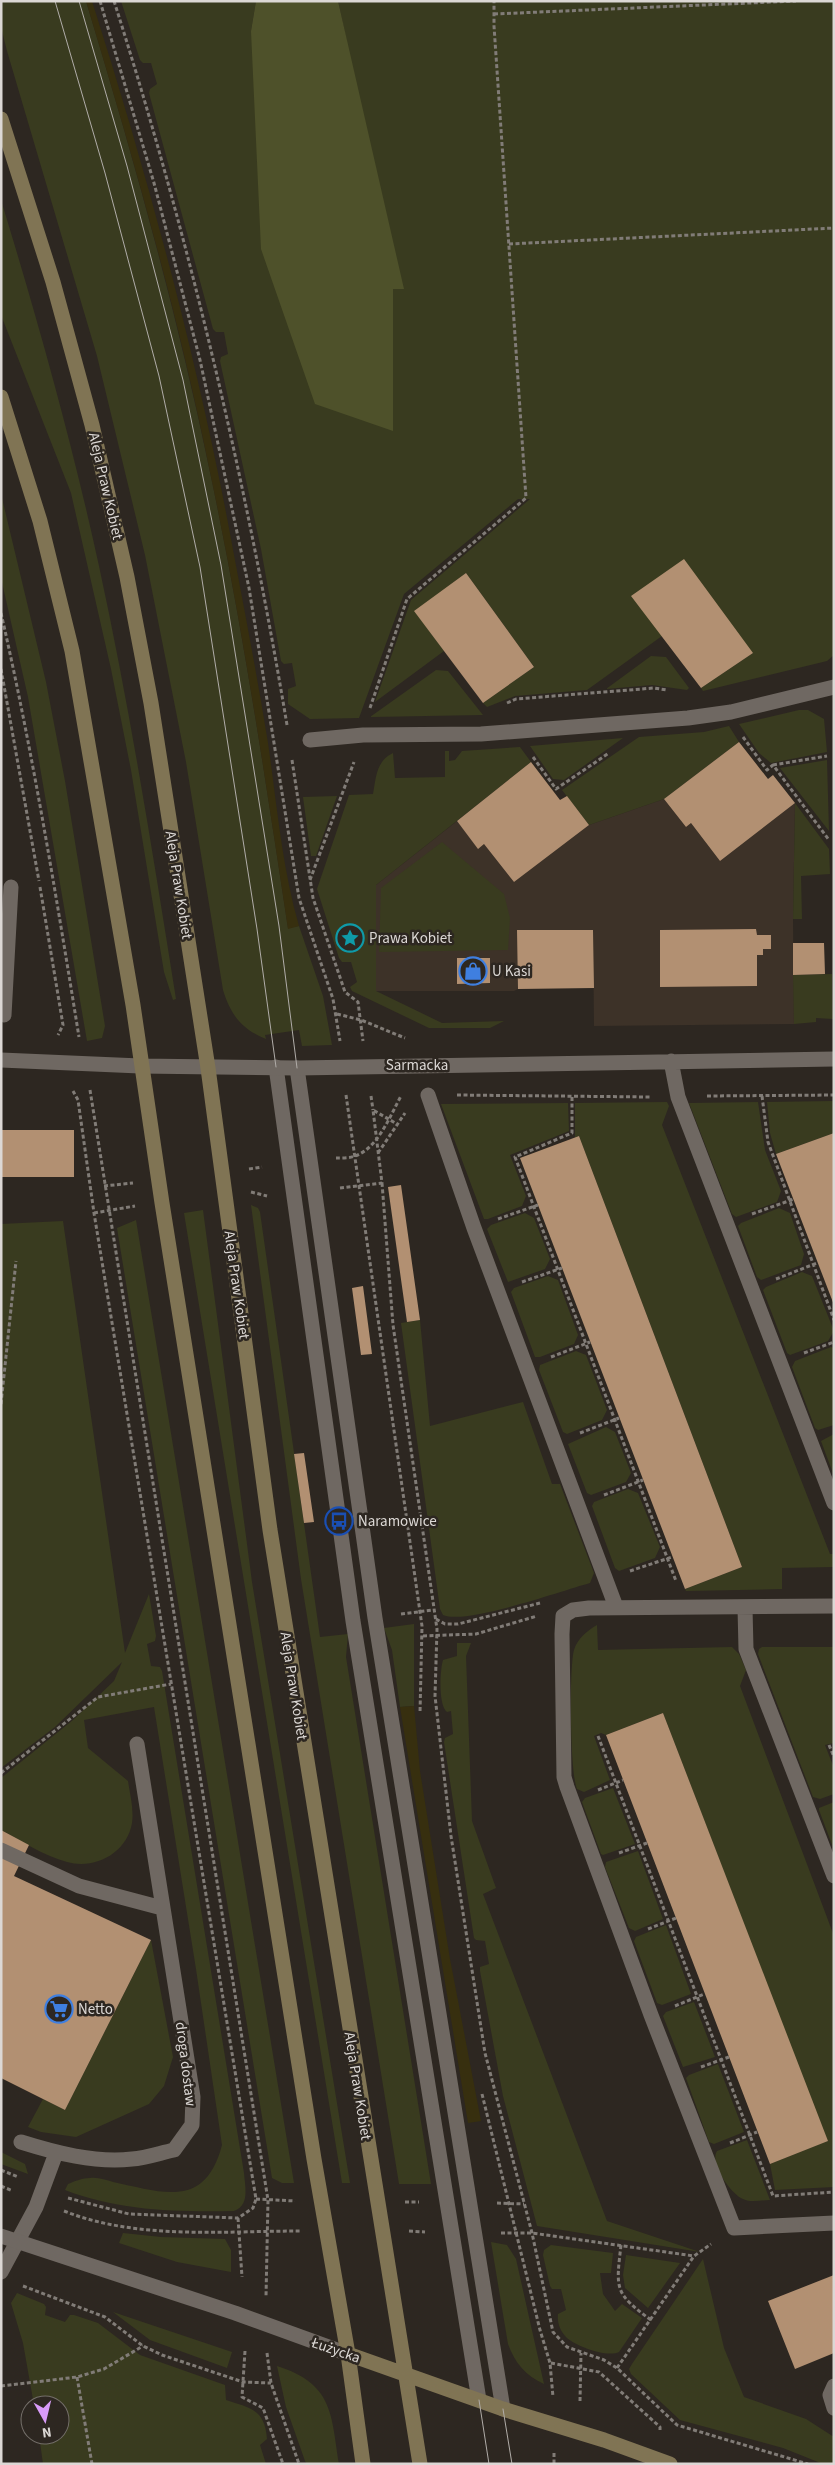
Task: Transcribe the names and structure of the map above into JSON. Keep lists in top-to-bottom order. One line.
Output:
{"streets":{"street":["Aleja Praw Kobiet","Sarmacka","droga dostaw","Łużycka"]},"crossings":[["Aleja Praw Kobiet","Sarmacka"],["Aleja Praw Kobiet","Łużycka"]],"places":{"place":["Prawa Kobiet"],"shop":["U Kasi"],"bus stop":["Naramowice"],"supermarket":["Netto"]},"north":"bottom"}
